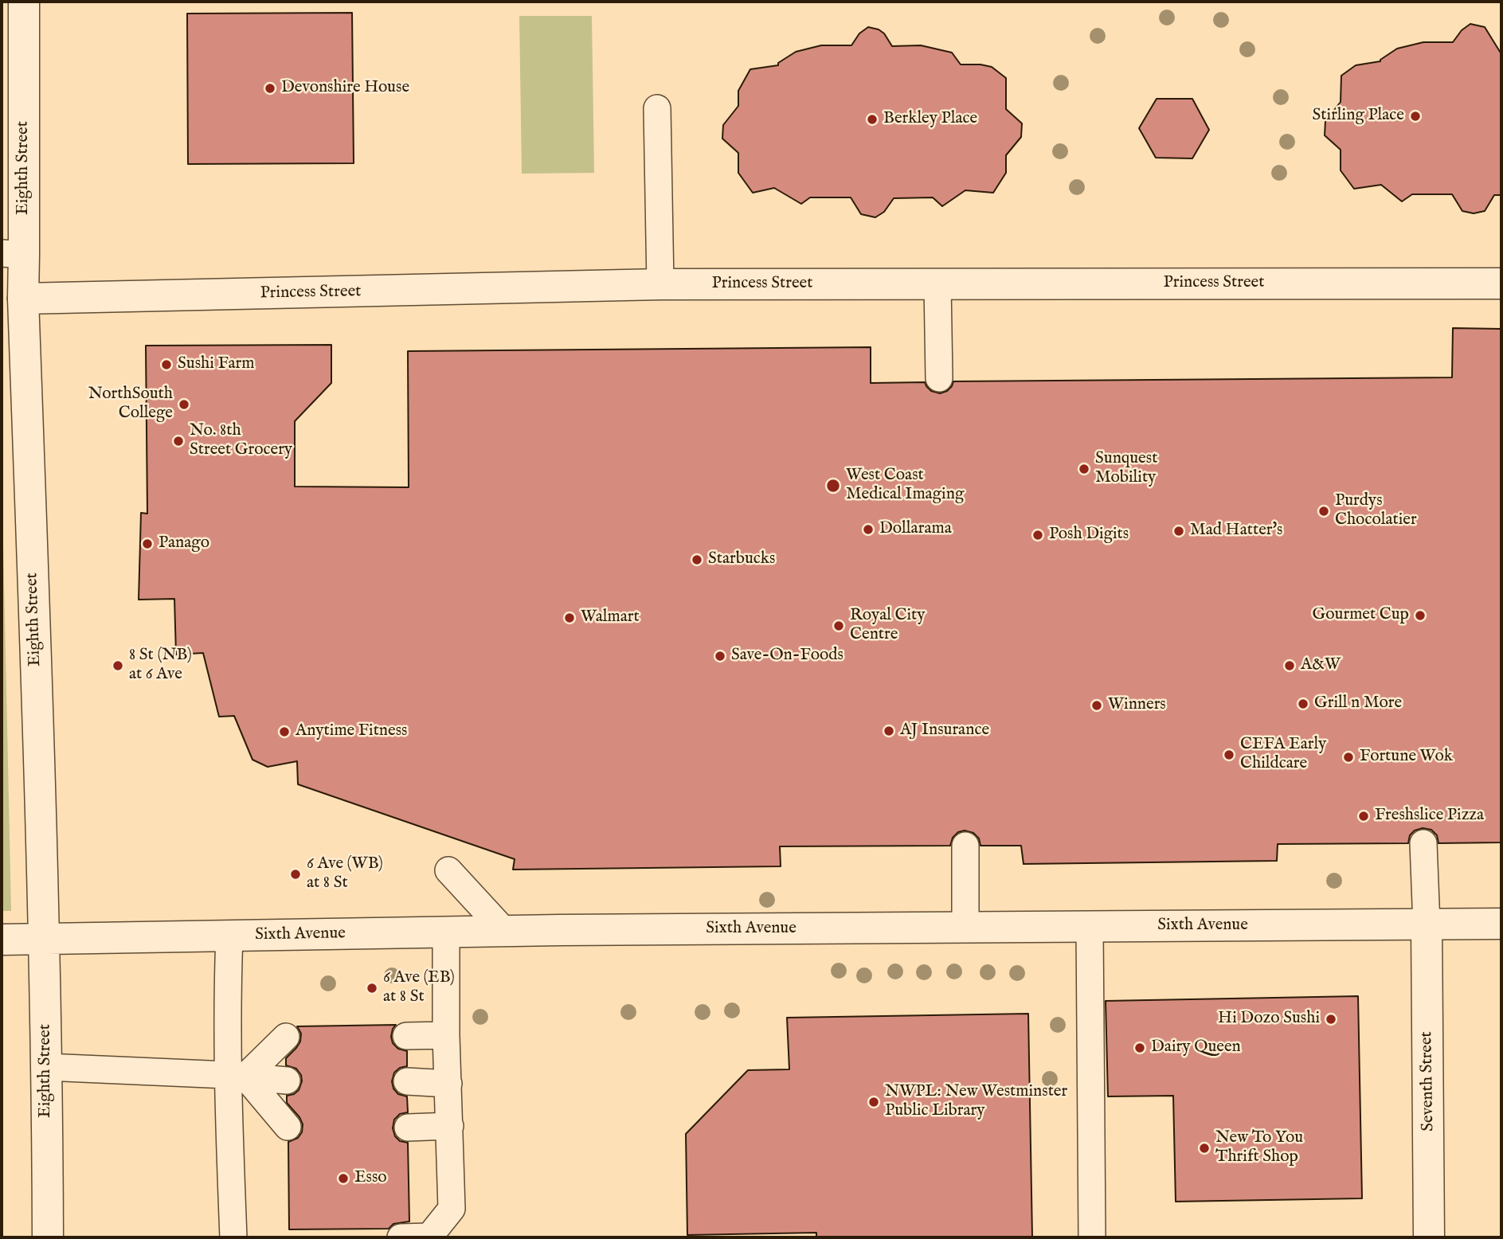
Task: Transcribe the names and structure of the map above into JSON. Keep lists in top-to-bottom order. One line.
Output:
{"streets":{"street":["Eighth Street","Princess Street","Sixth Avenue","Seventh Street"]},"crossings":[["Eighth Street","Princess Street"],["Eighth Street","Sixth Avenue"],["Sixth Avenue","Seventh Street"]],"places":["Devonshire House","Stirling Place","Berkley Place","Sushi Farm","NorthSouth College","No. 8th Street Grocery","Sunquest Mobility","West Coast Medical Imaging","Purdys Chocolatier","Dollarama","Mad Hatter's","Posh Digits","Panago","Starbucks","Gourmet Cup","Walmart","Royal City Centre","Save-On-Foods","8 St (NB) at 6 Ave","A&W","Grill n More","Winners","AJ Insurance","Anytime Fitness","CEFA Early Childcare","Fortune Wok","Freshslice Pizza","6 Ave (WB) at 8 St","6 Ave (EB) at 8 St","Hi Dozo Sushi","Dairy Queen","NWPL: New Westminster Public Library","New To You Thrift Shop","Esso"]}
